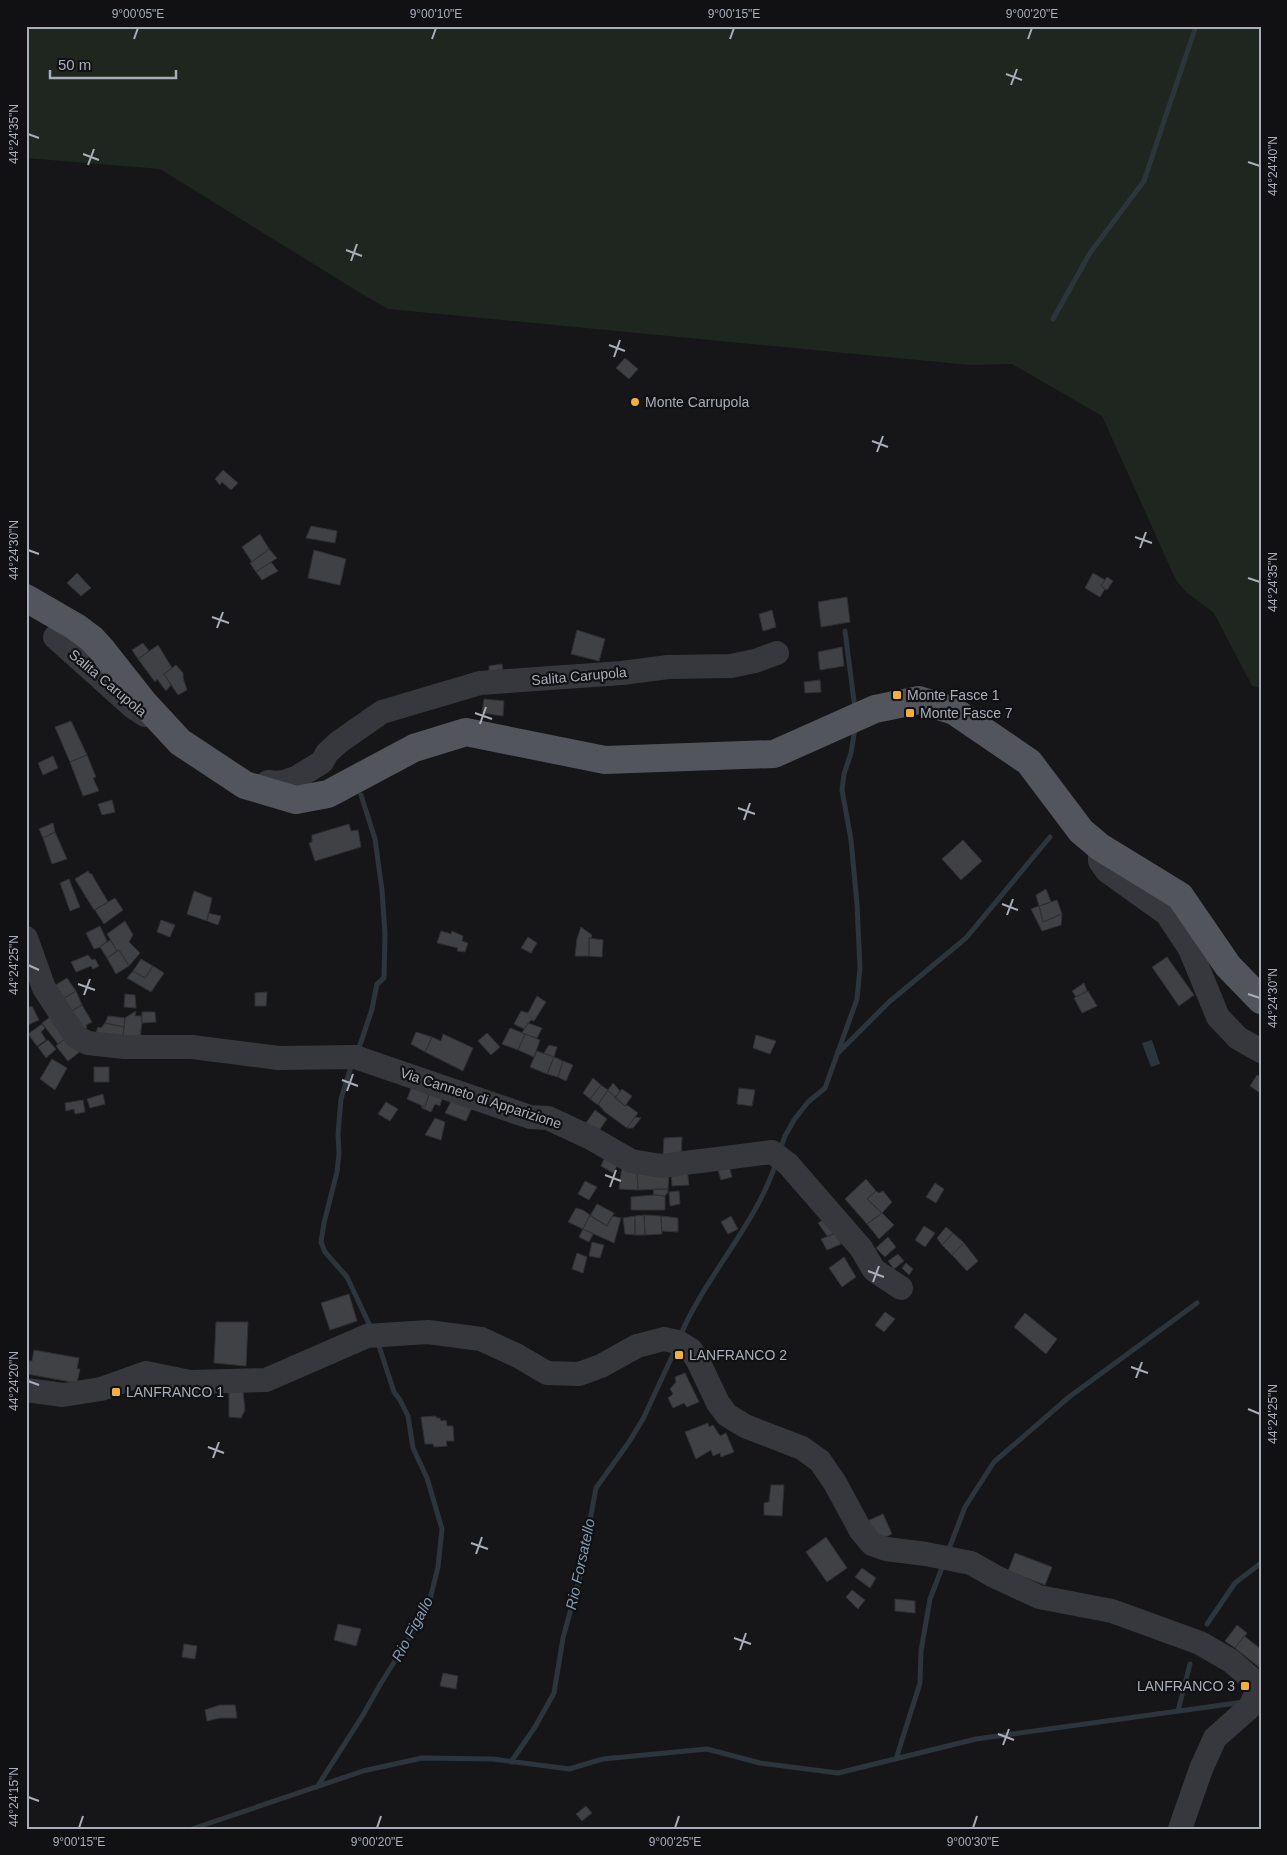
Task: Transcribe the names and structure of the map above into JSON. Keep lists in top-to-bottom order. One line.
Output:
{"streets":{"street":["Salita Carupola","Via Canneto di Apparizione"]},"water":["Rio Forsatello","Rio Figallo"],"places":{"other":["Monte Carrupola"],"transit":["Monte Fasce 1","Monte Fasce 7","LANFRANCO 2","LANFRANCO 1","LANFRANCO 3"]},"scale_bar":"50 m","coordinates":["9°00'05\"E","9°00'10\"E","9°00'15\"E","9°00'20\"E","44°24'35\"N","44°24'40\"N","44°24'30\"N","44°24'25\"N","44°24'20\"N","44°24'15\"N","9°00'25\"E","9°00'30\"E"]}
